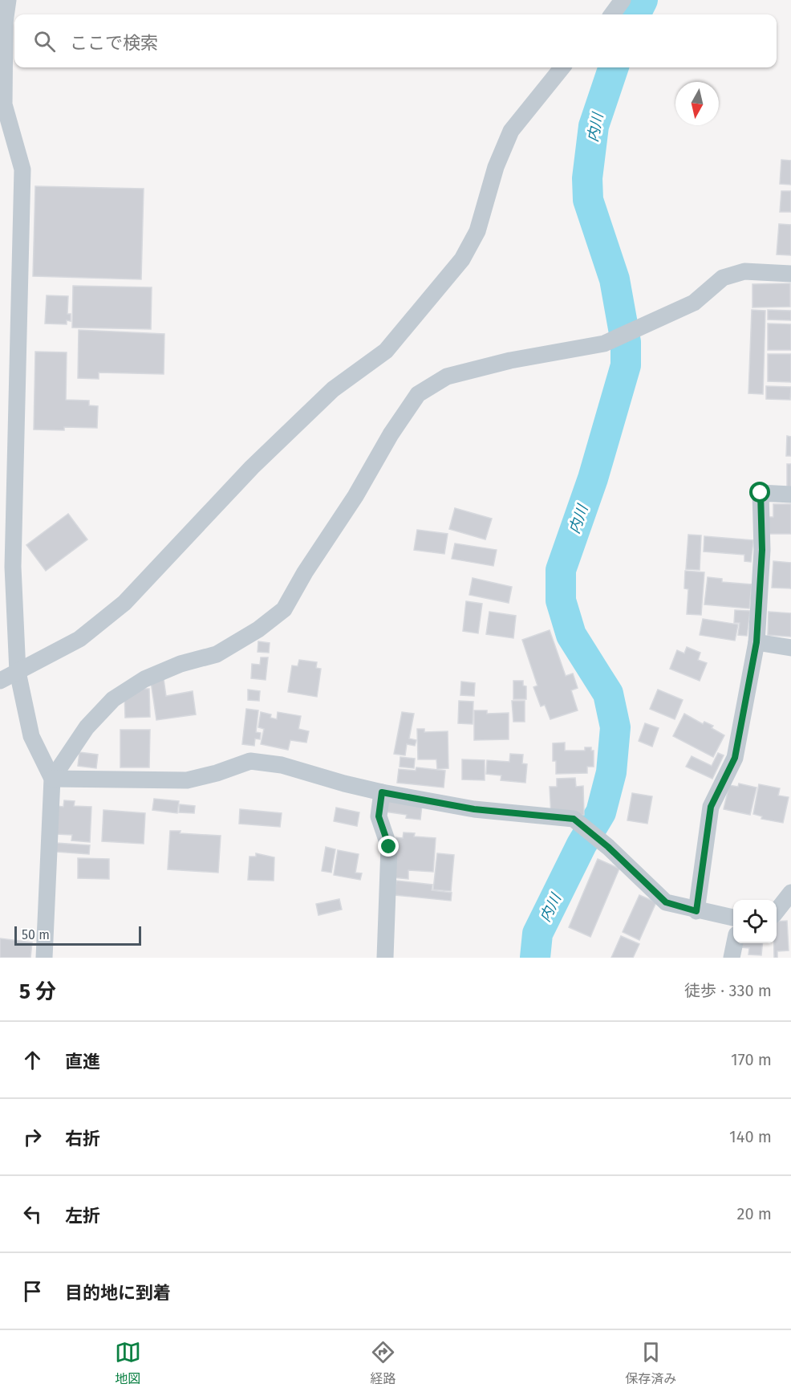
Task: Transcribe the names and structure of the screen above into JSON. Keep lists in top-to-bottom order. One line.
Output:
{"water":["内川"],"scale_bar":"50 m","north":"bottom","page":{"search":"ここで検索","scale":"50 m","heading":["5 分","徒歩 · 330 m"],"list":[["直進","170 m"],["右折","140 m"],["左折","20 m"],"目的地に到着"],"nav":["地図","経路","保存済み"]}}
